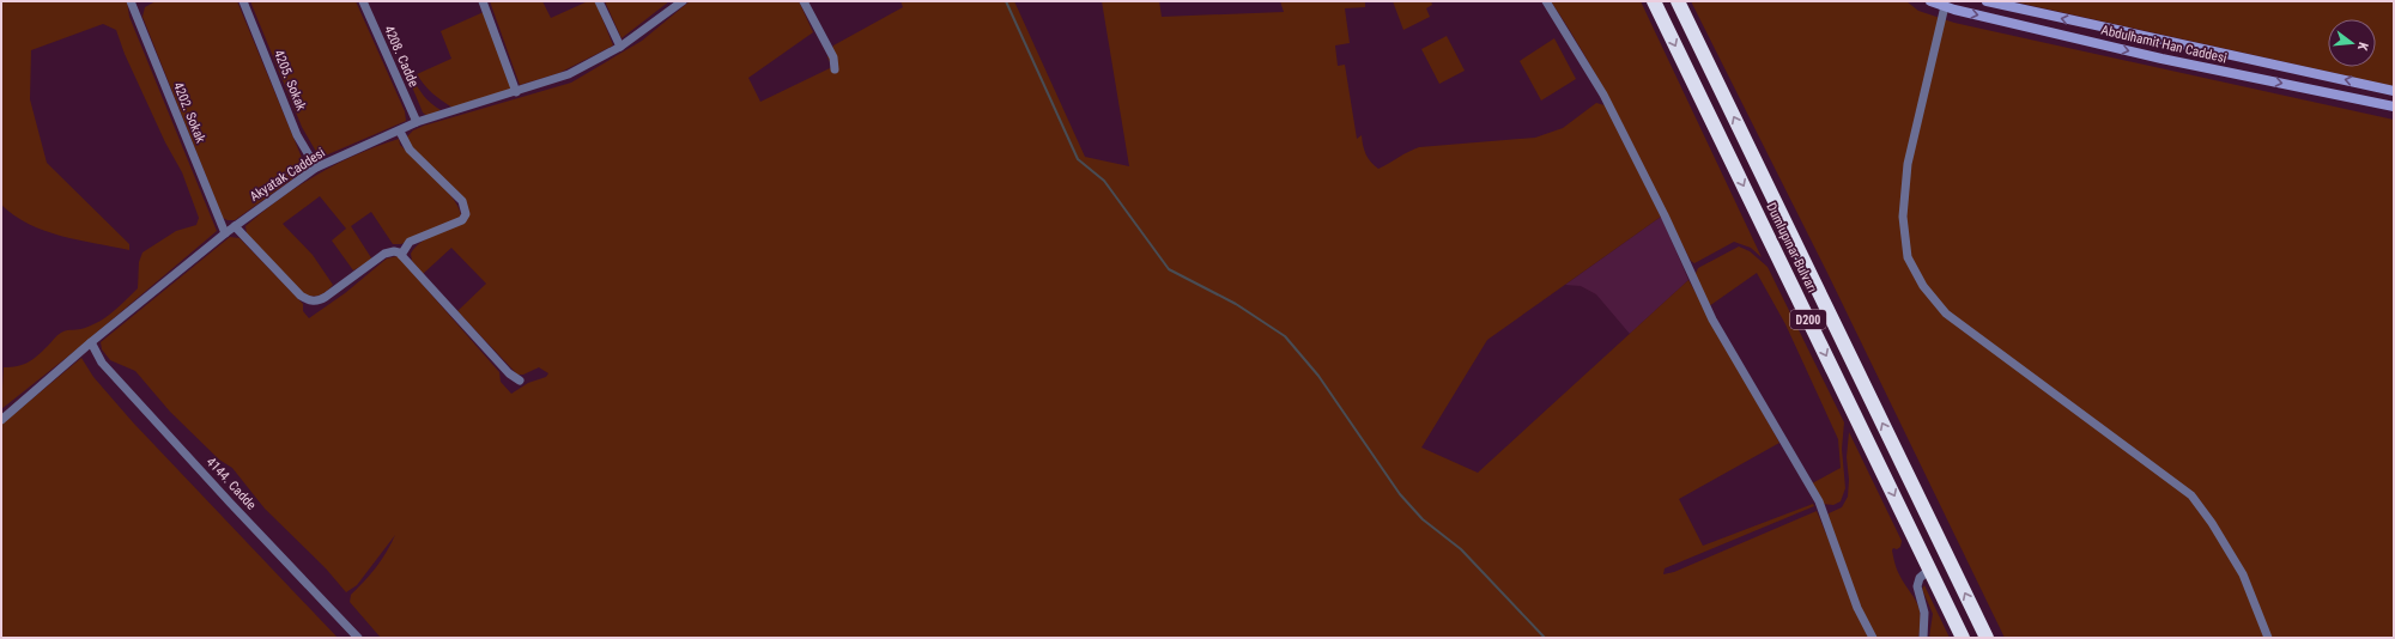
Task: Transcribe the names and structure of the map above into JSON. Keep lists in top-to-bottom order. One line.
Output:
{"streets":{"highway":["Dumlupınar Bulvarı","D200"],"main road":["Abdulhamit Han Caddesi"],"street":["4208. Cadde","4205. Sokak","4202. Sokak","Akyatak Caddesi","4144. Cadde"]},"crossings":[["4208. Cadde","Akyatak Caddesi"],["4205. Sokak","Akyatak Caddesi"],["4202. Sokak","Akyatak Caddesi"],["Akyatak Caddesi","4144. Cadde"]],"north":"right"}
